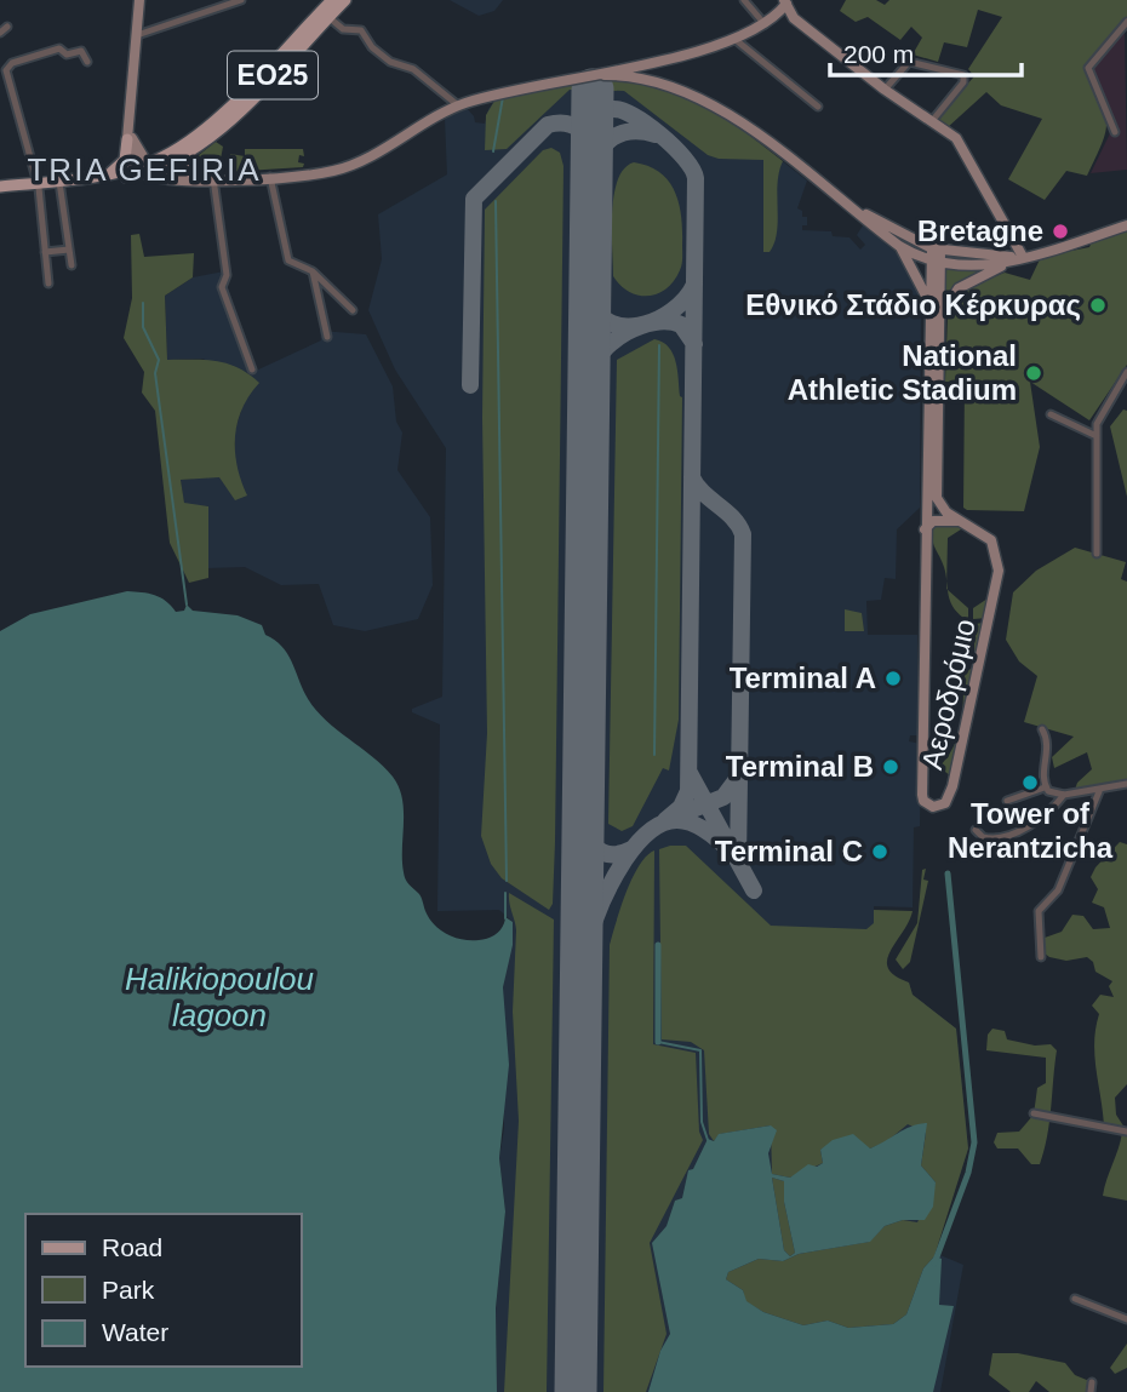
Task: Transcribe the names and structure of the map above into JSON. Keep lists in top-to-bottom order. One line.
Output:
{"streets":{"main road":["ΕΟ25","Αεροδρόμιο"]},"districts":["TRIA GEFIRIA"],"water":["Halikiopoulou lagoon"],"places":["Bretagne","Εθνικό Στάδιο Κέρκυρας","National Athletic Stadium","Terminal A","Terminal B","Tower of Nerantzicha","Terminal C"],"legend":["Road","Park","Water"],"scale_bar":"200 m"}
